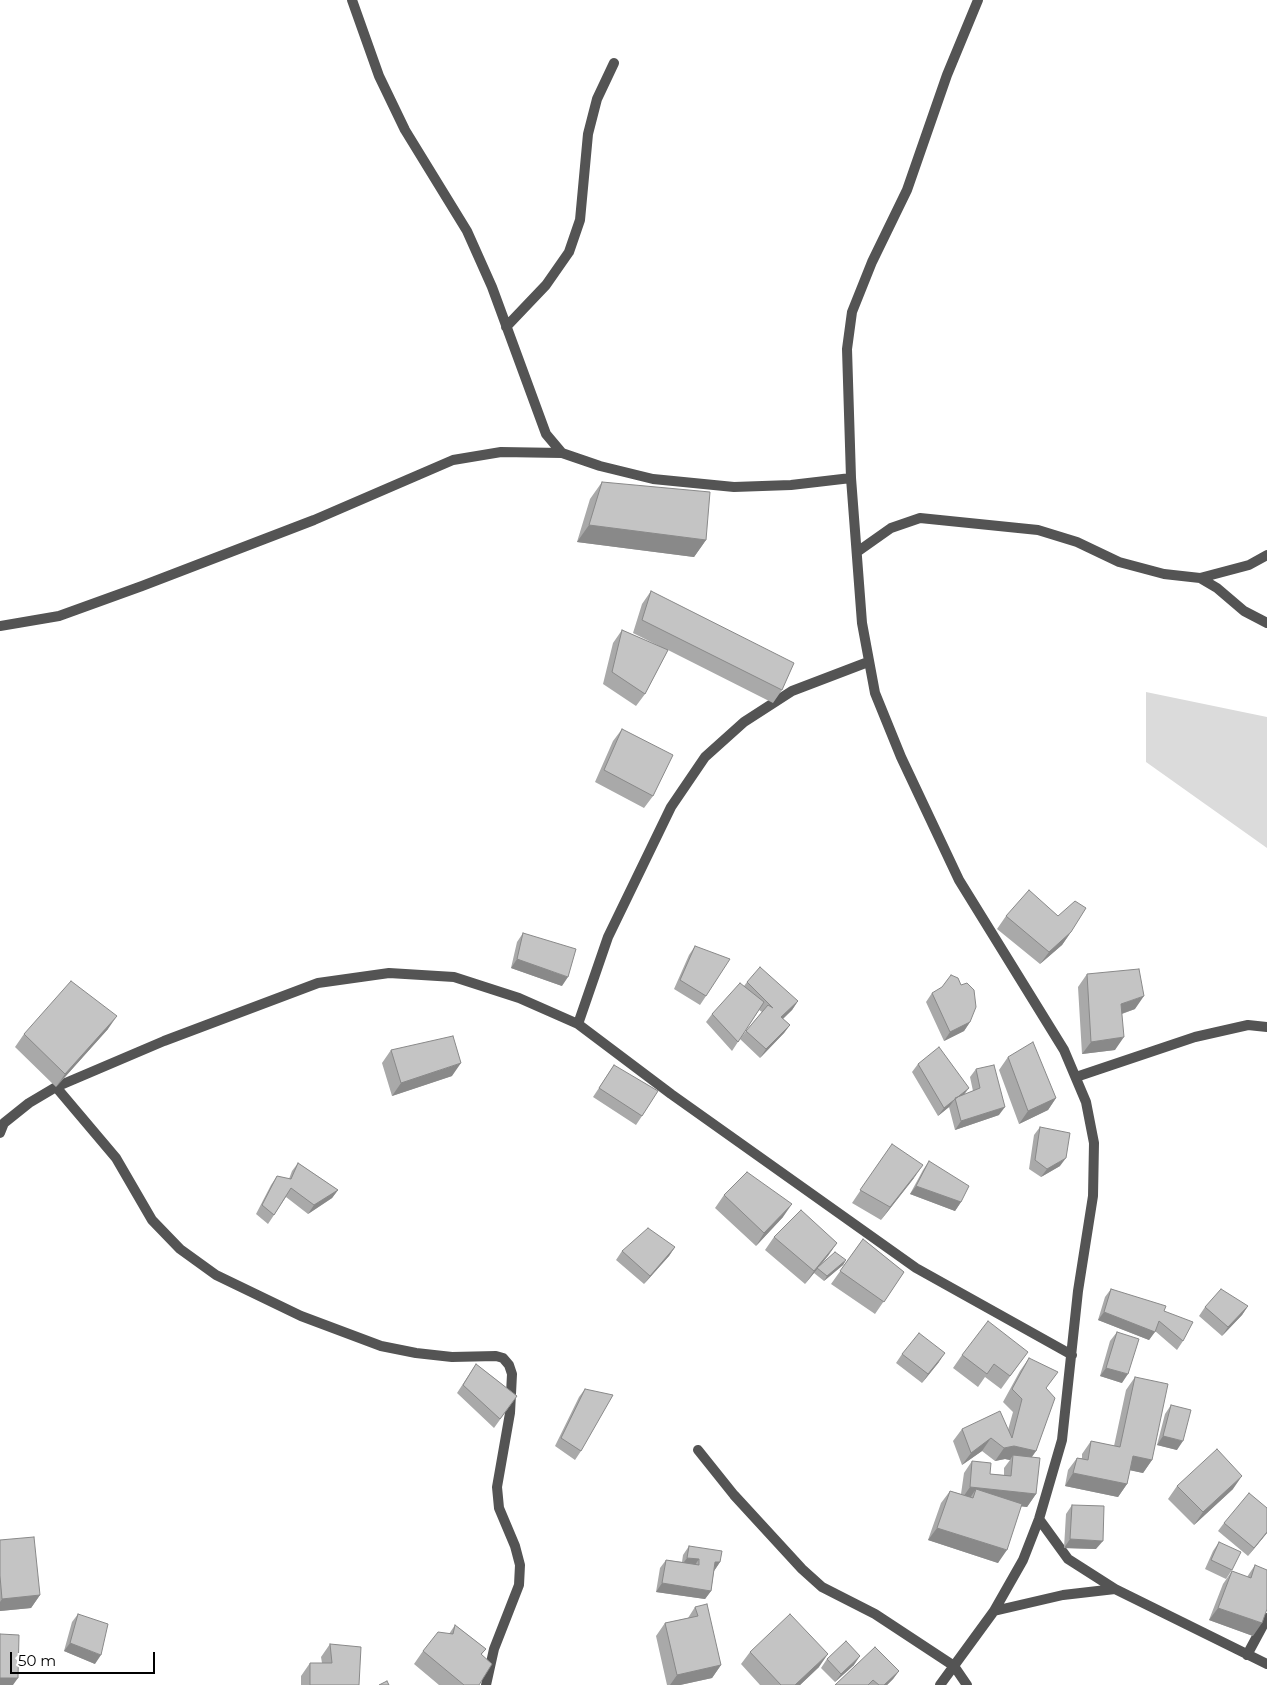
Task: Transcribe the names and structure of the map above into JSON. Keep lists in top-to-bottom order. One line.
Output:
{"scale_bar":"50 m"}
